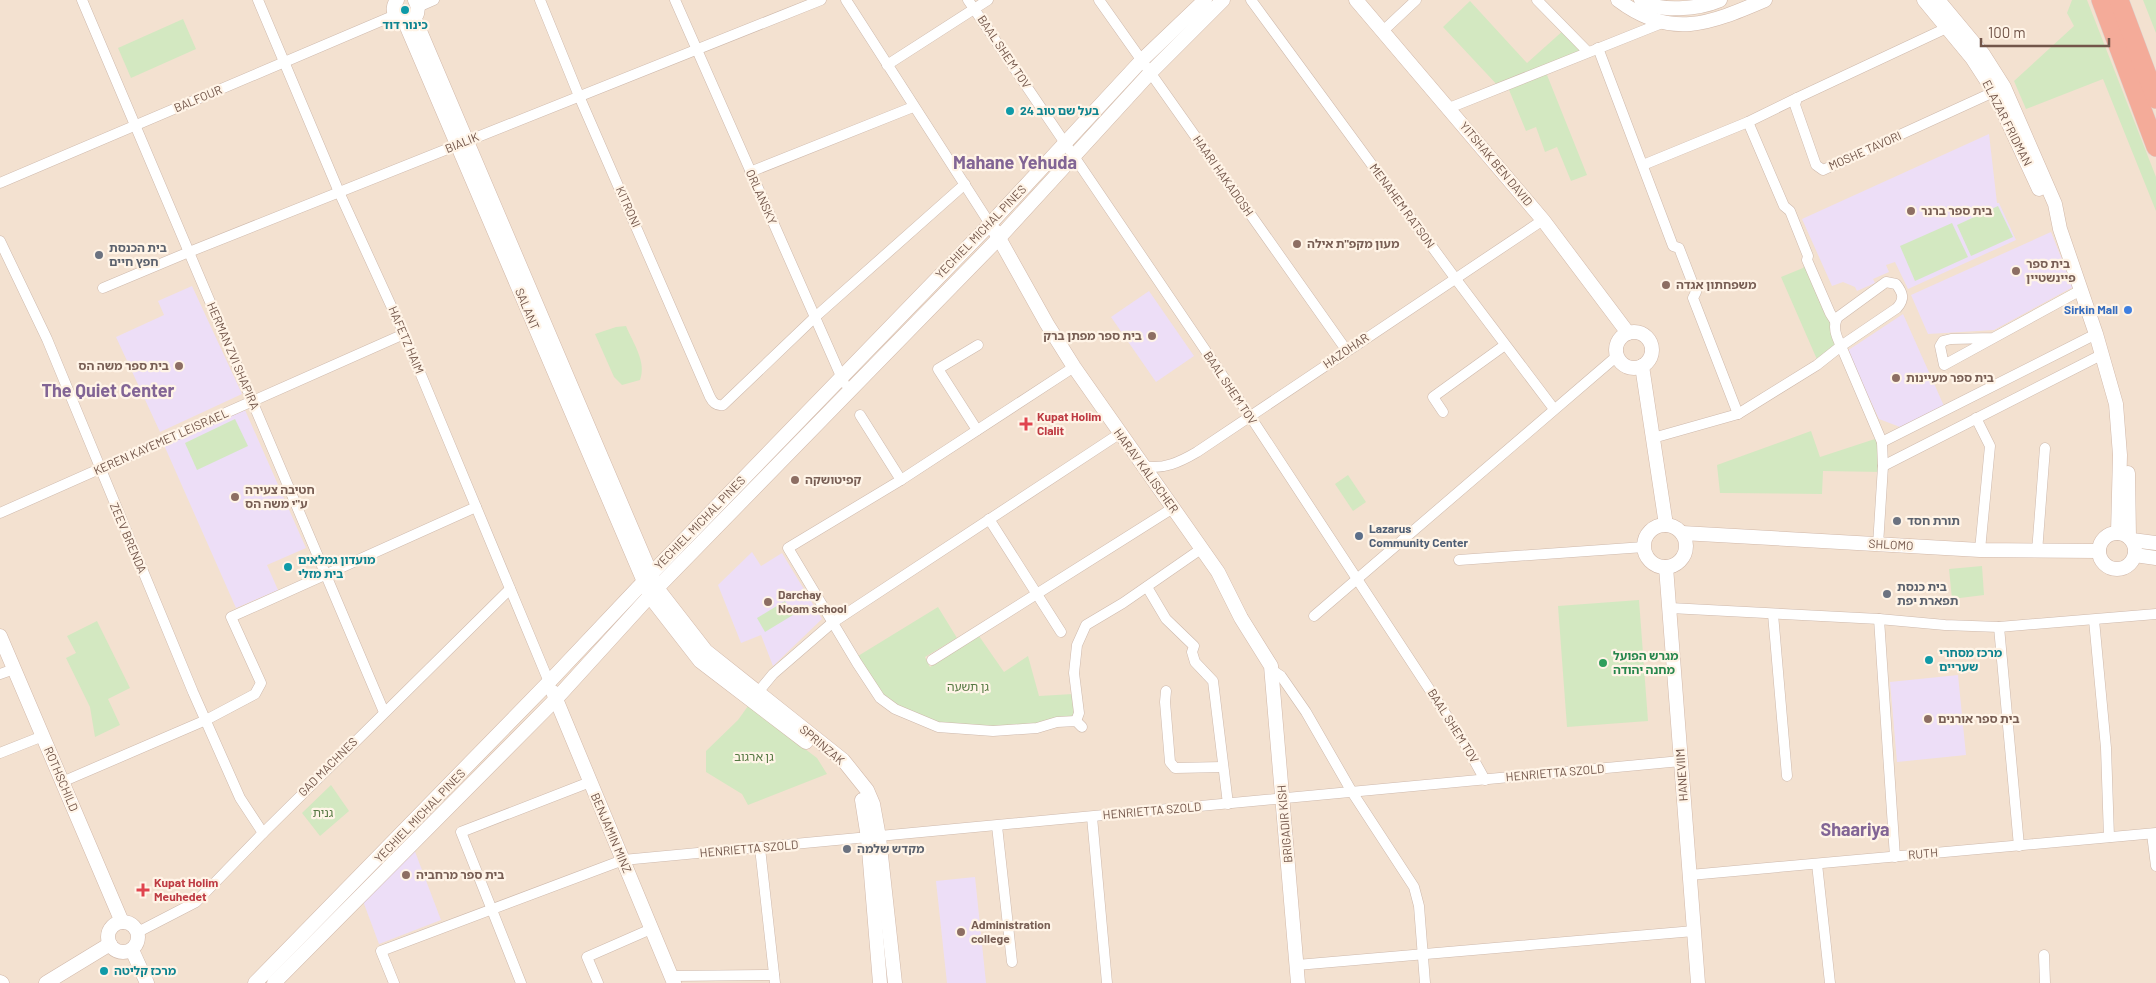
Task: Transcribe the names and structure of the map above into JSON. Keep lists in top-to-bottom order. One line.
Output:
{"streets":{"street":["BAAL SHEM TOV","BALFOUR","ELAZAR FRIDMAN","BIALIK","MOSHE TAVORI","YITSHAK BEN DAVID","HAARI HAKADOSH","ORLANSKY","MENAHEM RATSON","KITRONI","YECHIEL MICHAL PINES","SALANT","HAFETZ HAIM","HAZOHAR","HERMAN ZVI SHAPIRA","KEREN KAYEMET LEISRAEL","HARAV KALISCHER","ZEEV BRENDA","SHLOMO","SPRINZAK","GAD MACHNES","HENRIETTA SZOLD","HANEVIIM","ROTHSCHILD","BRIGADIR KISH","BENJAMIN MINZ","RUTH"]},"crossings":[["BAAL SHEM TOV","YECHIEL MICHAL PINES"],["BAAL SHEM TOV","HAZOHAR"],["BAAL SHEM TOV","HENRIETTA SZOLD"],["BALFOUR","SALANT"],["BALFOUR","HAFETZ HAIM"],["BALFOUR","HERMAN ZVI SHAPIRA"],["ELAZAR FRIDMAN","MOSHE TAVORI"],["ELAZAR FRIDMAN","SHLOMO"],["BIALIK","ORLANSKY"],["BIALIK","KITRONI"],["BIALIK","SALANT"],["BIALIK","HAFETZ HAIM"],["BIALIK","HERMAN ZVI SHAPIRA"],["YITSHAK BEN DAVID","HAZOHAR"],["HAARI HAKADOSH","YECHIEL MICHAL PINES"],["HAARI HAKADOSH","HAZOHAR"],["ORLANSKY","KITRONI"],["ORLANSKY","YECHIEL MICHAL PINES"],["MENAHEM RATSON","HAZOHAR"],["YECHIEL MICHAL PINES","SALANT"],["YECHIEL MICHAL PINES","HAFETZ HAIM"],["YECHIEL MICHAL PINES","HARAV KALISCHER"],["YECHIEL MICHAL PINES","SPRINZAK"],["YECHIEL MICHAL PINES","BENJAMIN MINZ"],["SALANT","SPRINZAK"],["HAFETZ HAIM","KEREN KAYEMET LEISRAEL"],["HAFETZ HAIM","GAD MACHNES"],["HAFETZ HAIM","BENJAMIN MINZ"],["HAZOHAR","HARAV KALISCHER"],["HERMAN ZVI SHAPIRA","KEREN KAYEMET LEISRAEL"],["HERMAN ZVI SHAPIRA","GAD MACHNES"],["KEREN KAYEMET LEISRAEL","ZEEV BRENDA"],["HARAV KALISCHER","BRIGADIR KISH"],["ZEEV BRENDA","GAD MACHNES"],["SHLOMO","HANEVIIM"],["SPRINZAK","HENRIETTA SZOLD"],["GAD MACHNES","ROTHSCHILD"],["HENRIETTA SZOLD","HANEVIIM"],["HENRIETTA SZOLD","BRIGADIR KISH"],["HENRIETTA SZOLD","BENJAMIN MINZ"],["HANEVIIM","RUTH"]],"districts":["Mahane Yehuda","The Quiet Center","Shaariya"],"parks":["גן תשעה","גן ארגוב","גנית"],"places":{"other":["כינור דוד","בעל שם טוב 24","בית ספר ברנר","מעון מקפ\"ת אילה","בית הכנסת חפץ חיים","בית ספר פיינשטיין","משפחתון אגדה","Sirkin Mall","בית ספר מפתן ברק","בית ספר משה הס","בית ספר מעיינות","קפיטושקה","חטיבה צעירה ע\"י משה הס","תורת חסד","Lazarus Community Center","מועדון גמלאים בית מזלי","בית כנסת תפארת יפת","Darchay Noam school","מרכז מסחרי שעריים","מגרש הפועל מחנה יהודה","בית ספר אורנים","מקדש שלמה","בית ספר מרחביה","Administration college","מרכז קליטה"],"health":["Kupat Holim Clalit","Kupat Holim Meuhedet"]},"scale_bar":"100 m"}
